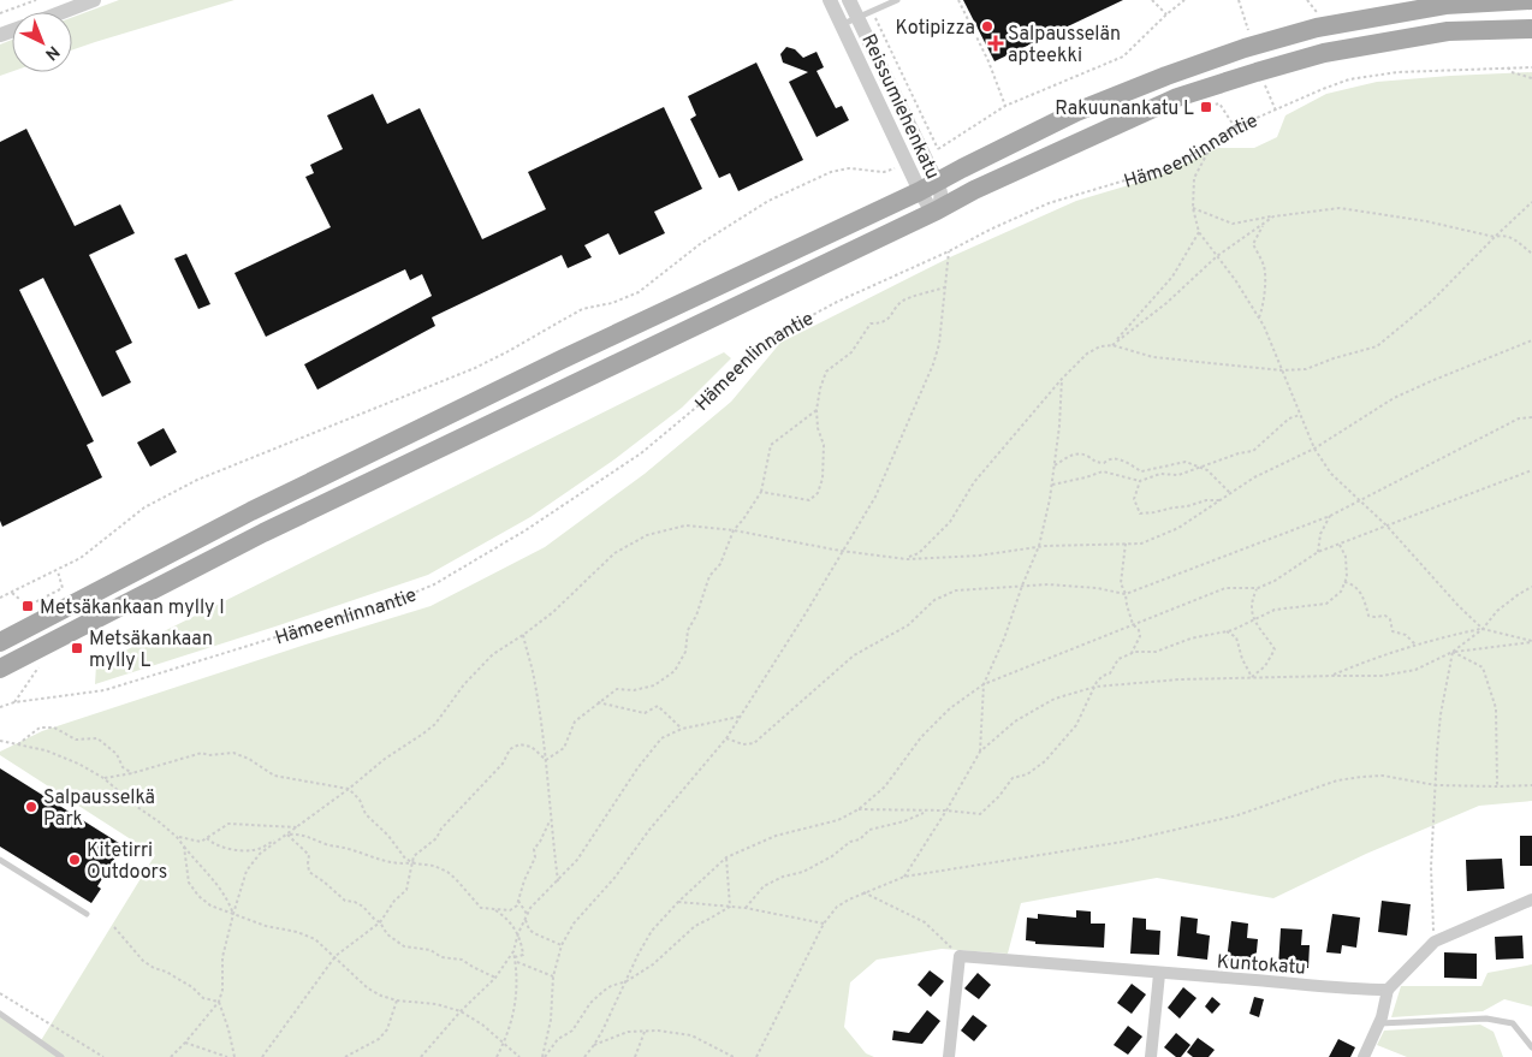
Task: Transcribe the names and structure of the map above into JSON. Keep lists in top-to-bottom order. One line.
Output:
{"streets":{"street":["Reissumiehenkatu","Kuntokatu"],"path":["Hämeenlinnantie"]},"places":{"other":["Kotipizza","Salpausselkä Park","Kitetirri Outdoors"],"health":["Salpausselän apteekki"],"transit":["Rakuunankatu L","Metsäkankaan mylly I","Metsäkankaan mylly L"]},"north":"bottom right"}
